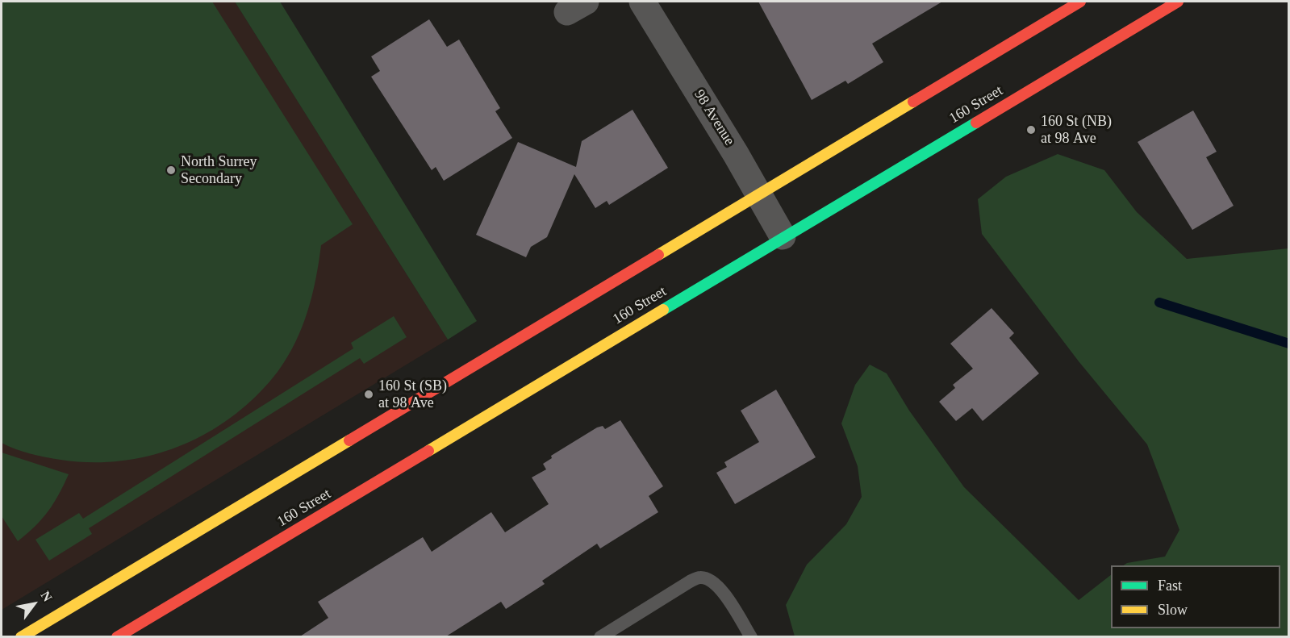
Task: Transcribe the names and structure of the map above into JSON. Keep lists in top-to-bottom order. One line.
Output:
{"streets":{"main road":["160 Street"],"street":["98 Avenue"]},"crossings":[["160 Street","98 Avenue"]],"places":["160 St (NB) at 98 Ave","North Surrey Secondary","160 St (SB) at 98 Ave"],"legend":["Fast","Slow"],"north":"top right"}
